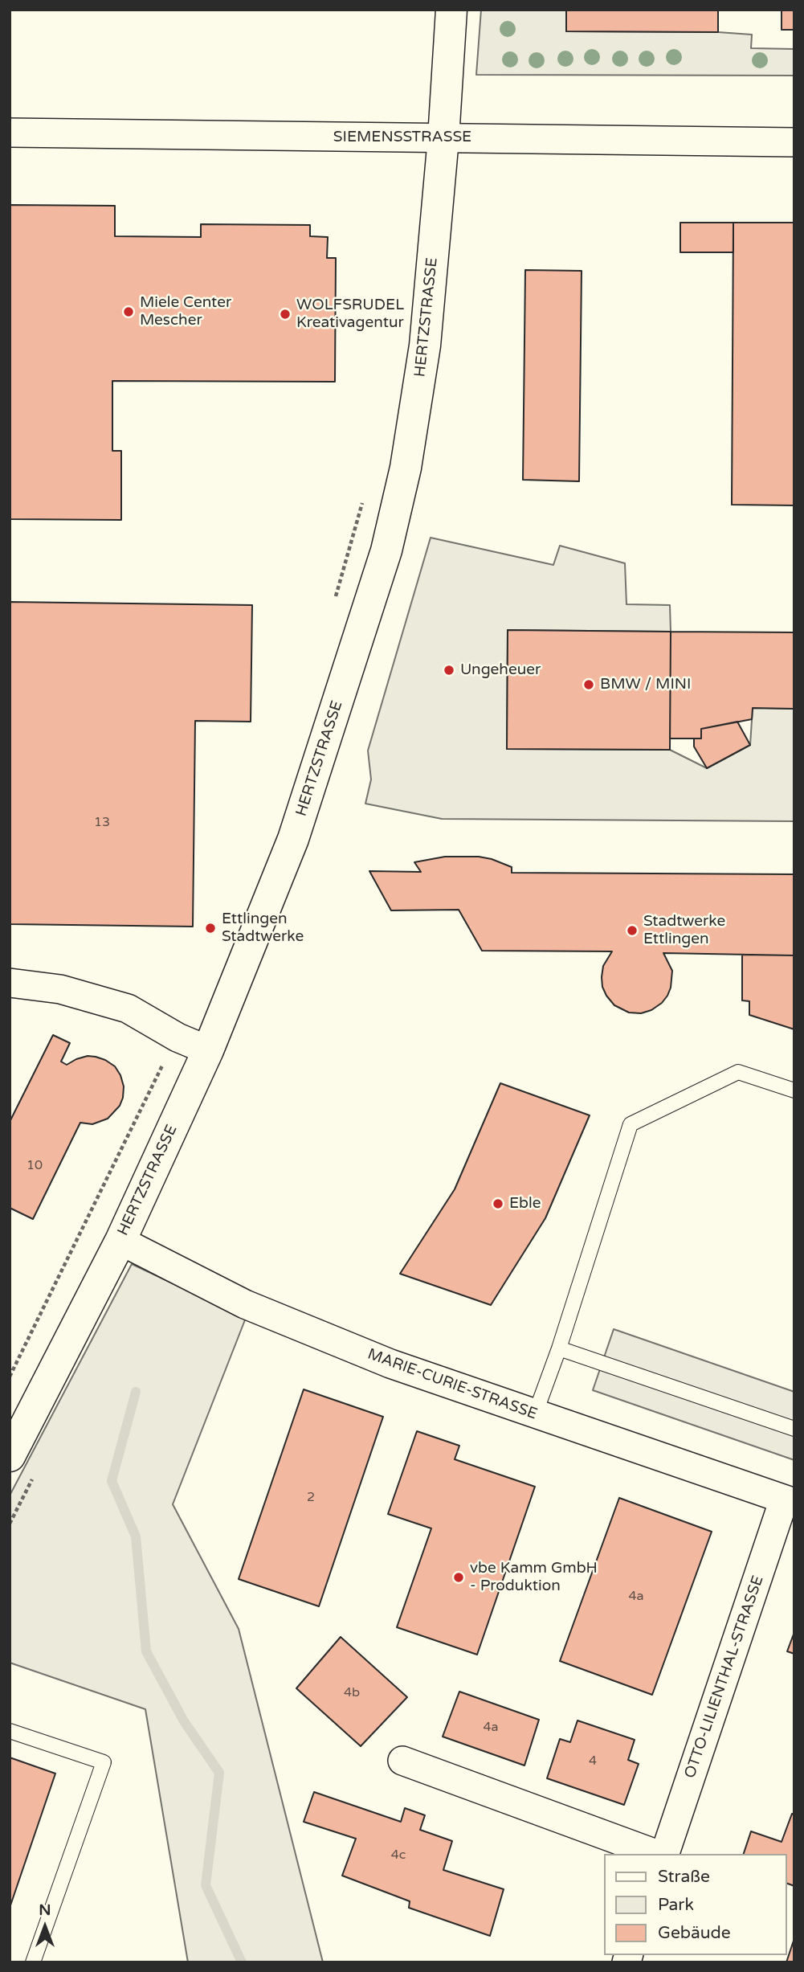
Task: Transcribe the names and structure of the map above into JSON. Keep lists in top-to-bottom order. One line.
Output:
{"streets":{"street":["SIEMENSSTRASSE","HERTZSTRASSE","MARIE-CURIE-STRASSE","OTTO-LILIENTHAL-STRASSE"]},"crossings":[["SIEMENSSTRASSE","HERTZSTRASSE"],["HERTZSTRASSE","MARIE-CURIE-STRASSE"],["MARIE-CURIE-STRASSE","OTTO-LILIENTHAL-STRASSE"]],"places":["Miele Center Mescher","WOLFSRUDEL Kreativagentur","Ungeheuer","BMW / MINI","Ettlingen Stadtwerke","Stadtwerke Ettlingen","Eble","vbe Kamm GmbH - Produktion"],"house_numbers":["13","10","2","4a","4b","4a","4","4c"],"legend":["Straße","Park","Gebäude"],"north":"top"}
